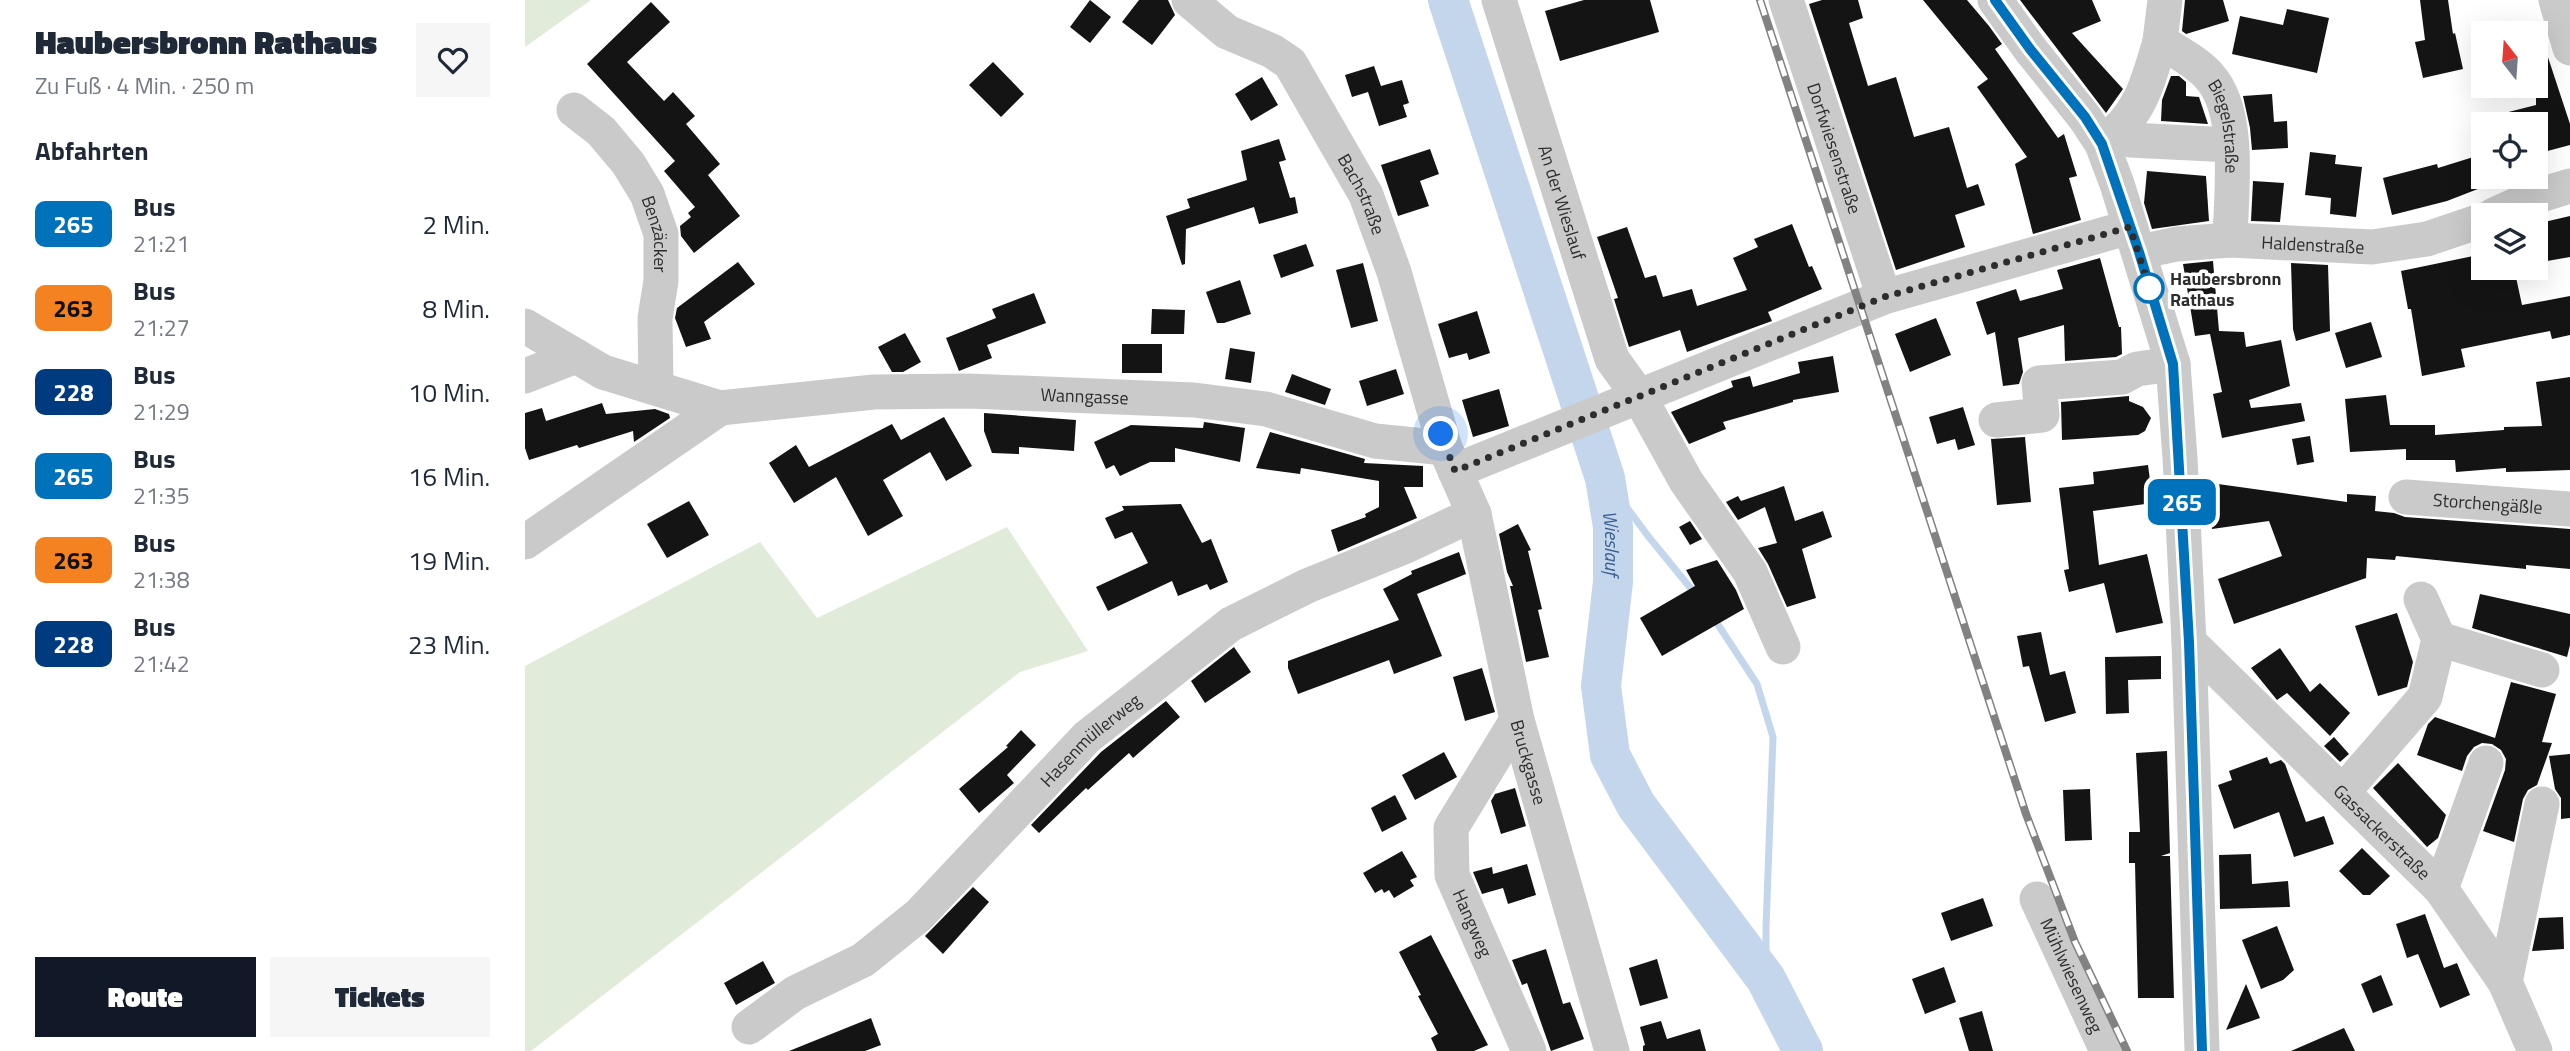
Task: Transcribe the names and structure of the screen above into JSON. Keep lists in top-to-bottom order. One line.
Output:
{"streets":{"street":["Biegelstraße","Dorfwiesenstraße","Bachstraße","An der Wieslauf","Benzäcker","Haldenstraße","Wanngasse","Storchengäßle","Hasenmüllerweg","Bruckgasse","Gassackerstraße","Hangweg","Mühlwiesenweg"]},"crossings":[["Biegelstraße","Haldenstraße"],["Bachstraße","Wanngasse"],["Bachstraße","Bruckgasse"],["Benzäcker","Wanngasse"],["Wanngasse","Bruckgasse"],["Hasenmüllerweg","Bruckgasse"],["Bruckgasse","Hangweg"]],"water":["Wieslauf"],"places":["Haubersbronn Rathaus"],"lines":["bus line 265"],"north":"top","page":{"heading":[["Haubersbronn Rathaus","Zu Fuß · 4 Min. · 250 m"],"Abfahrten"],"on_map":"265","list":[{"mark":"265","name":"Bus","note":"21:21","value":"2 Min."},{"mark":"263","name":"Bus","note":"21:27","value":"8 Min."},{"mark":"228","name":"Bus","note":"21:29","value":"10 Min."},{"mark":"265","name":"Bus","note":"21:35","value":"16 Min."},{"mark":"263","name":"Bus","note":"21:38","value":"19 Min."},{"mark":"228","name":"Bus","note":"21:42","value":"23 Min."}],"buttons":["Route","Tickets"]}}
